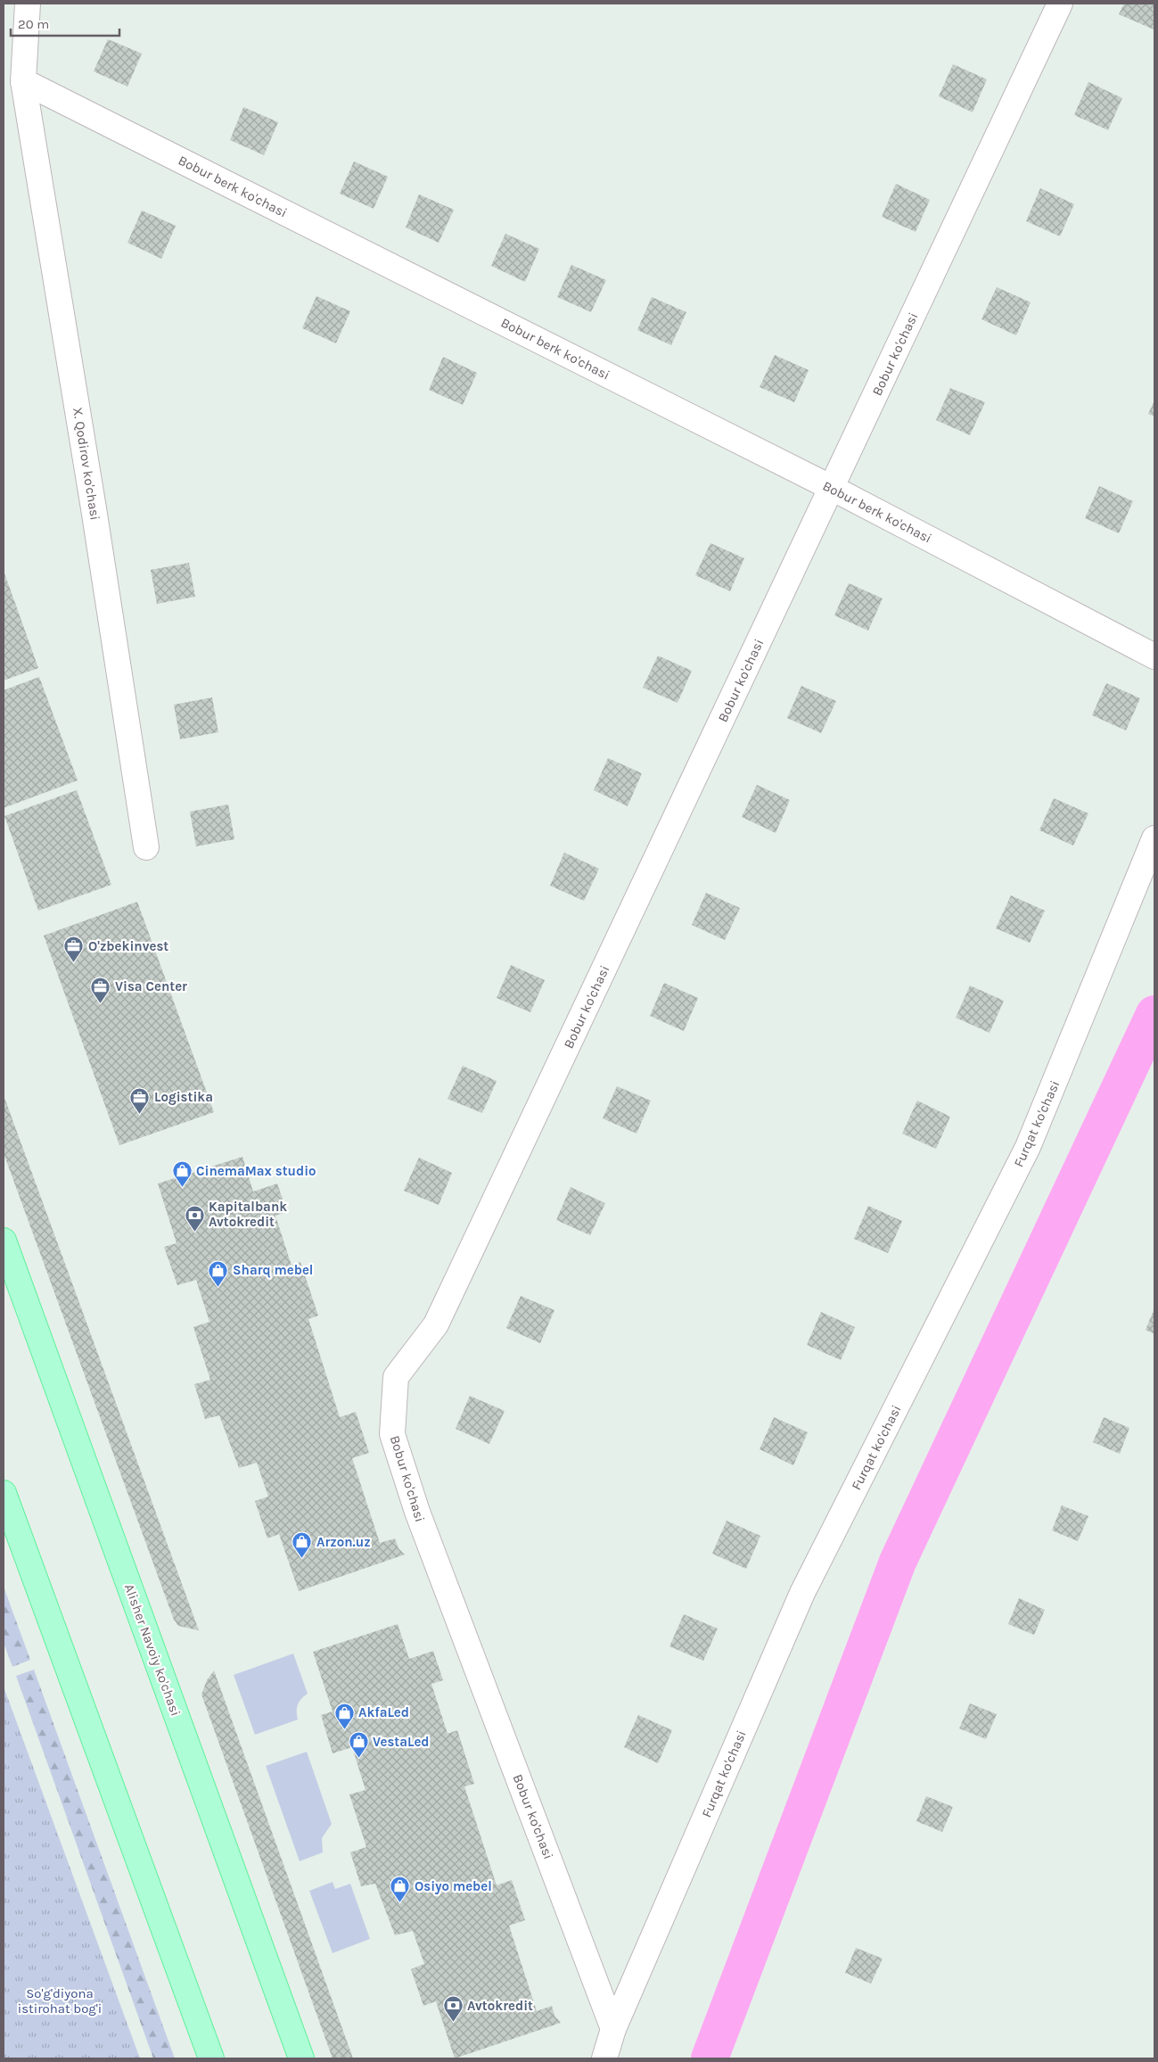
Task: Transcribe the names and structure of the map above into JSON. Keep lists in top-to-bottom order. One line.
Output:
{"streets":{"main road":["Alisher Navoiy ko'chasi"],"street":["Bobur berk ko'chasi","Bobur ko'chasi","X. Qodirov ko'chasi","Furqat ko'chasi"]},"crossings":[["Bobur berk ko'chasi","Bobur ko'chasi"],["Bobur berk ko'chasi","X. Qodirov ko'chasi"],["Bobur ko'chasi","Furqat ko'chasi"]],"parks":["So'g'diyona istirohat bog'i"],"places":{"office":["O'zbekinvest","Visa Center","Logistika"],"shop":["CinemaMax studio","Sharq mebel","Arzon.uz","AkfaLed","VestaLed","Osiyo mebel"],"bank":["Kapitalbank Avtokredit","Avtokredit"]},"scale_bar":"20 m"}
